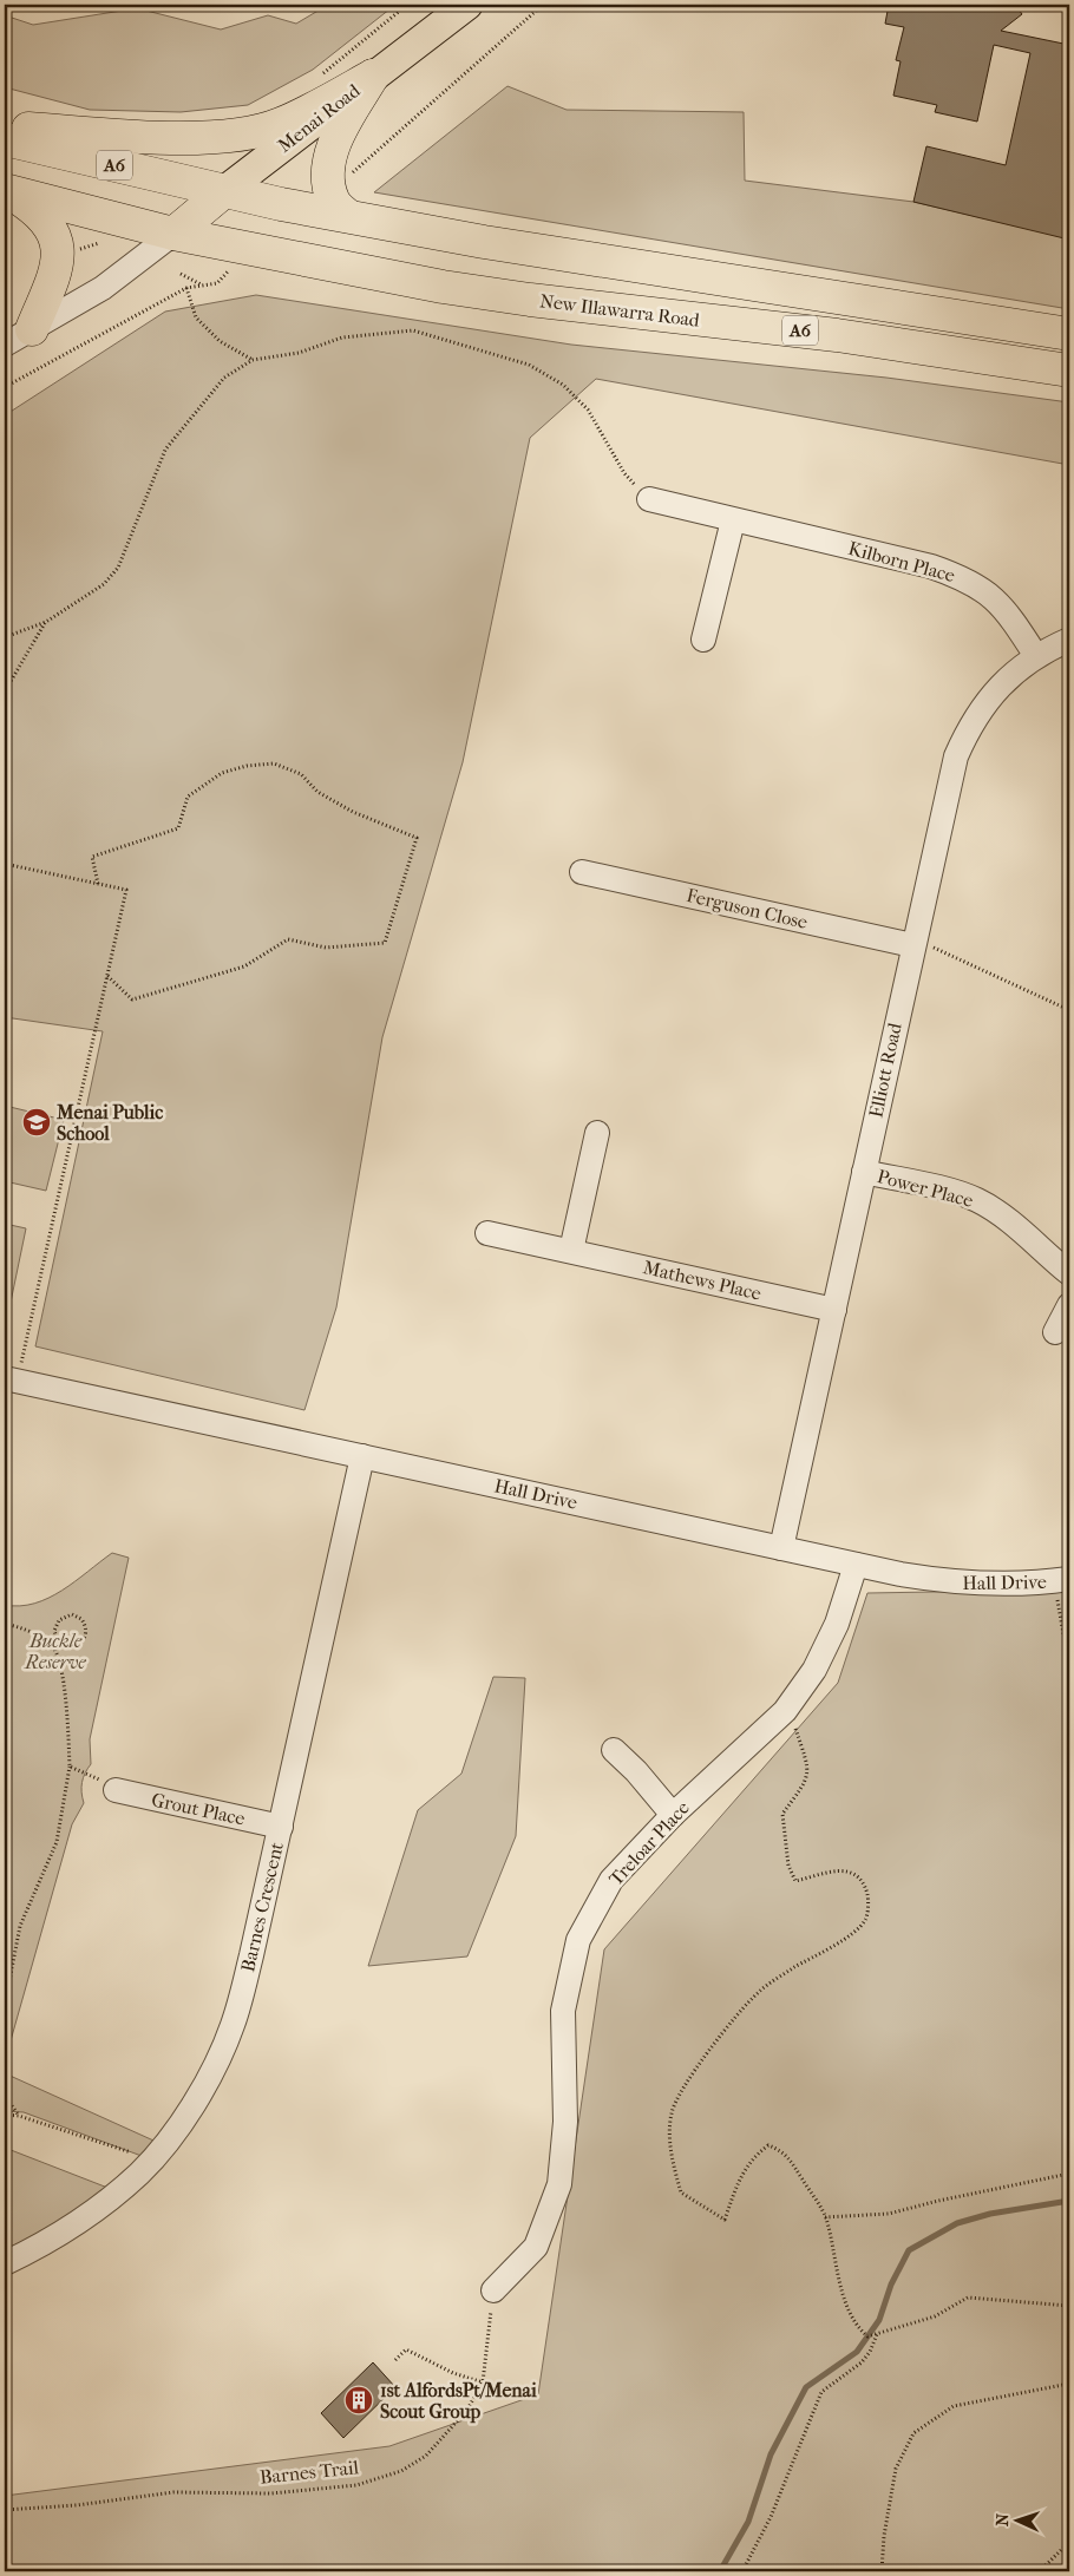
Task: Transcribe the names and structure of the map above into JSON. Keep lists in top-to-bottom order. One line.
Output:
{"streets":{"highway":["Menai Road","A6","New Illawarra Road"],"street":["Kilborn Place","Ferguson Close","Elliott Road","Power Place","Mathews Place","Hall Drive","Grout Place","Treloar Place","Barnes Crescent"],"path":["Barnes Trail"]},"crossings":[["Menai Road","A6"],["Menai Road","New Illawarra Road"],["A6","New Illawarra Road"],["Kilborn Place","Elliott Road"],["Ferguson Close","Elliott Road"],["Elliott Road","Power Place"],["Elliott Road","Mathews Place"],["Elliott Road","Hall Drive"],["Hall Drive","Treloar Place"],["Hall Drive","Barnes Crescent"],["Grout Place","Barnes Crescent"],["Treloar Place","Barnes Trail"]],"parks":["Buckle Reserve"],"places":{"school or university":["Menai Public School"],"building":["1st AlfordsPt/Menai Scout Group"]},"north":"left"}
